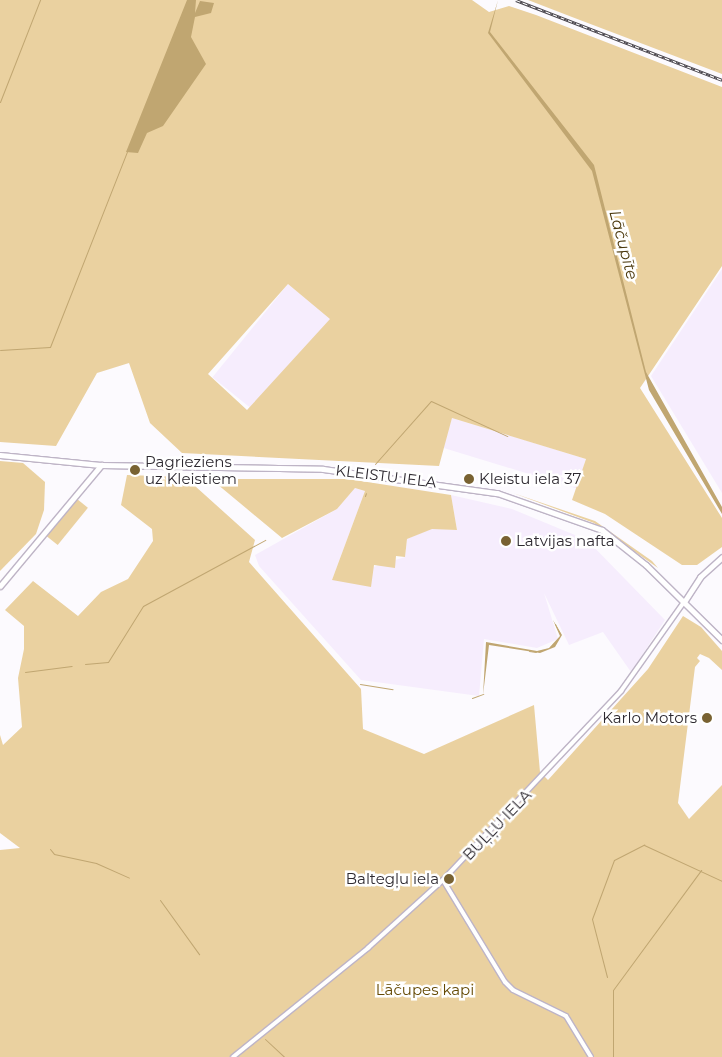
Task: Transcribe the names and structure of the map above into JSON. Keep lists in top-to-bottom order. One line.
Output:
{"streets":{"main road":["KLEISTU IELA","BUĻĻU IELA"]},"crossings":[["KLEISTU IELA","BUĻĻU IELA"]],"water":["Lāčupīte"],"parks":["Lāčupes kapi"],"places":["Pagrieziens uz Kleistiem","Kleistu iela 37","Latvijas nafta","Karlo Motors","Baltegļu iela"]}
